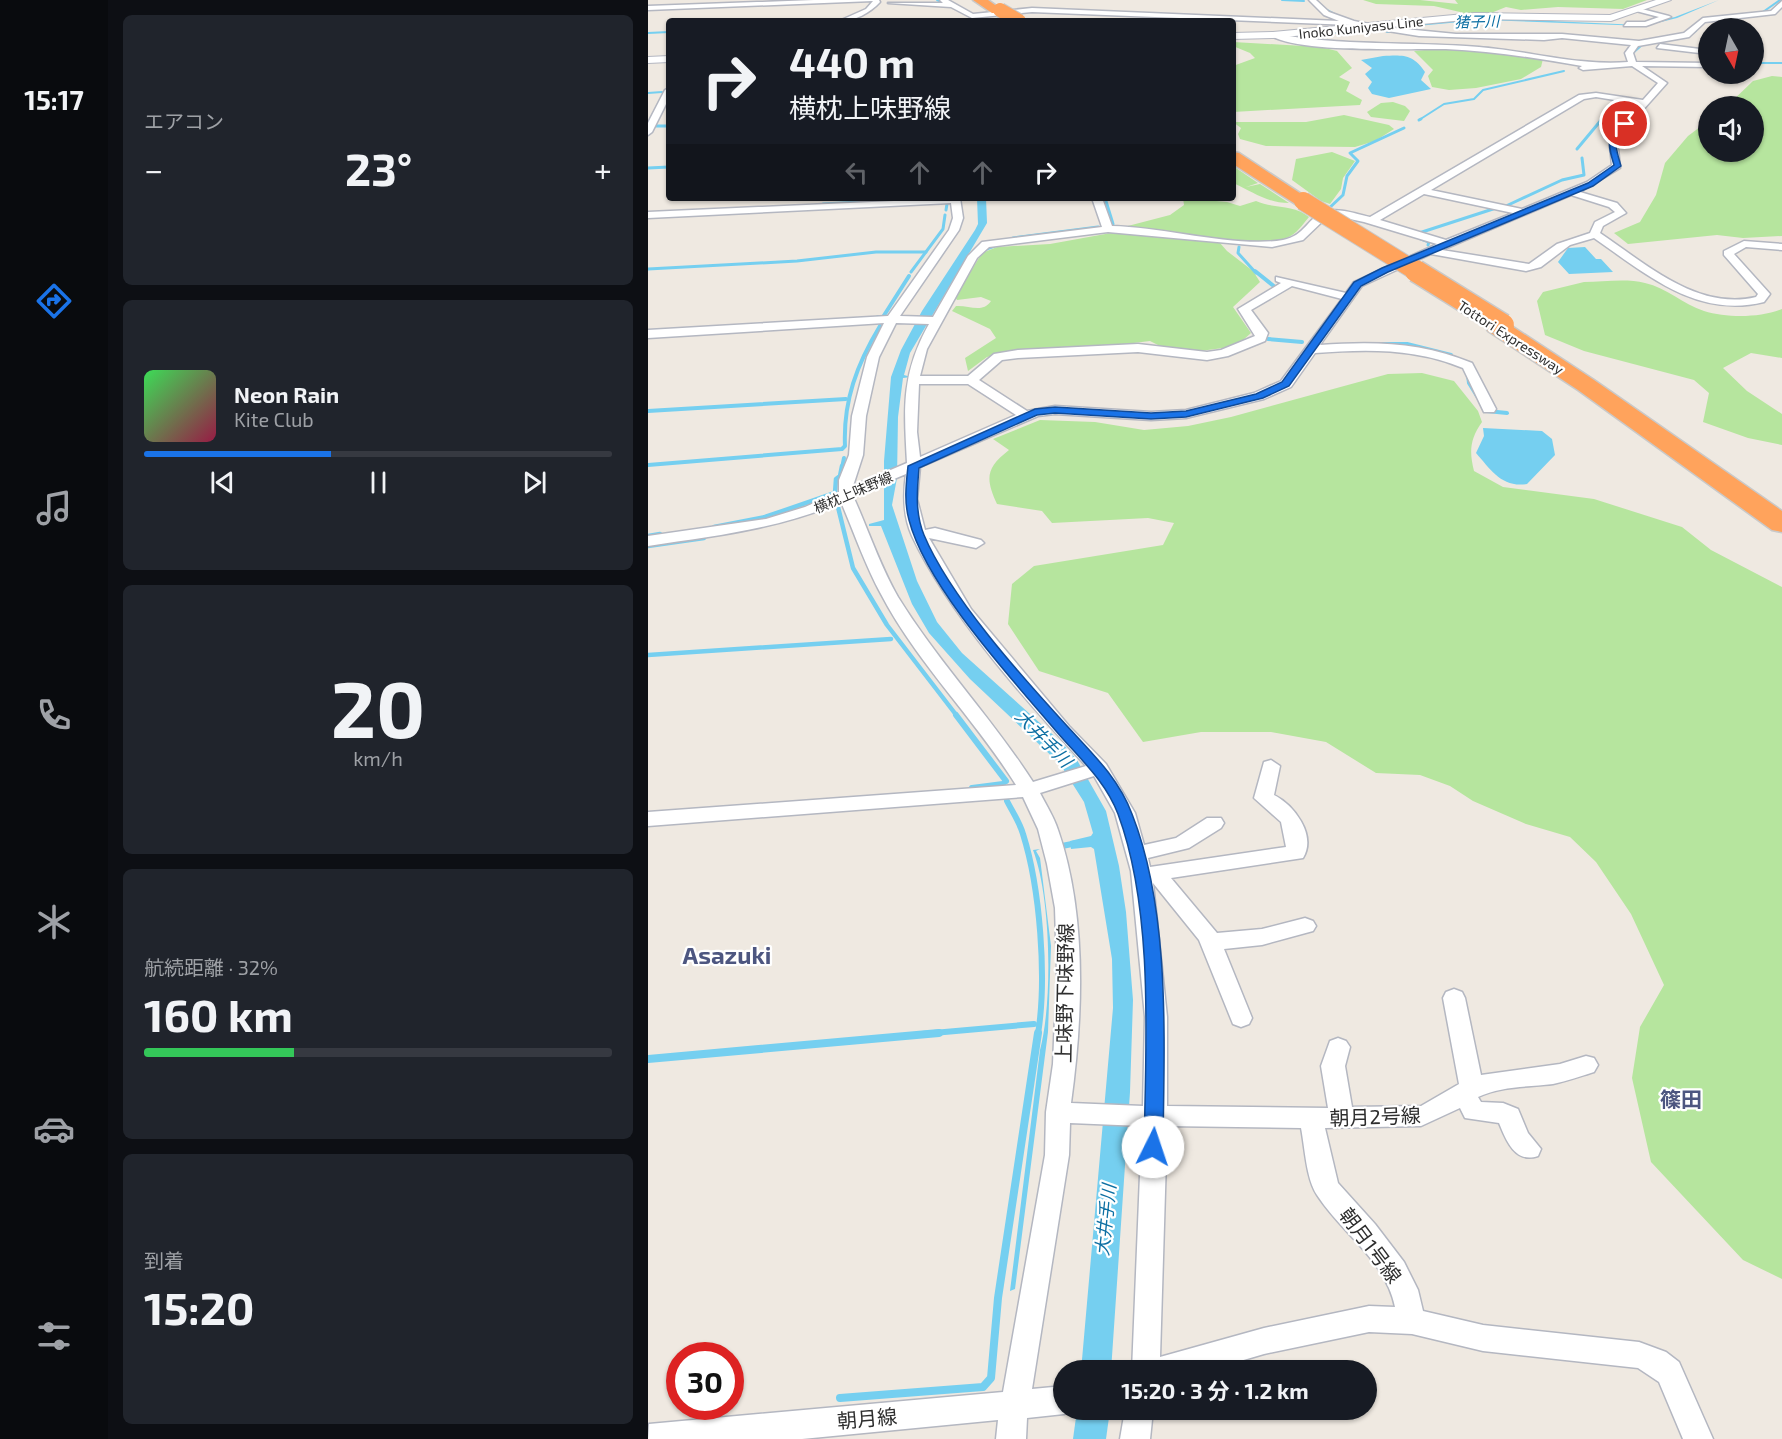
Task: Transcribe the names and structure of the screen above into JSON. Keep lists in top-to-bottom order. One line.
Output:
{"streets":{"highway":["Tottori Expressway"],"main road":["Inoko Kuniyasu Line"],"street":["横枕上味野線","上味野下味野線","朝月2号線","朝月1号線","朝月線"]},"crossings":[["横枕上味野線","上味野下味野線"],["上味野下味野線","朝月線"],["朝月2号線","朝月1号線"]],"districts":["Asazuki","篠田"],"water":["猪子川","大井手川"],"north":"bottom","page":{"tabs":"15:17","tile":["エアコン",["20","km/h"],["航続距離 · 32%","160 km"],["到着","15:20"]],"turn":["440 m","横枕上味野線"],"heat":["−","23°","+"],"song":["Neon Rain","Kite Club"],"limit":"30","trip":"15:20 · 3 分 · 1.2 km"}}
